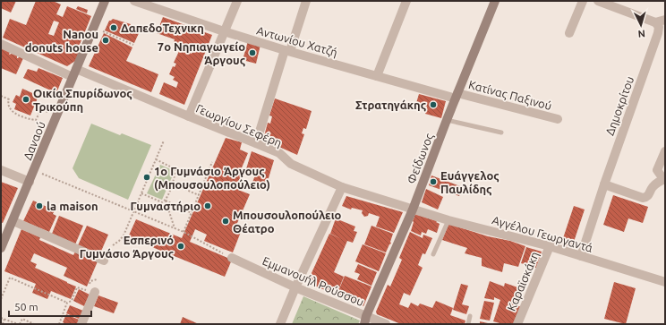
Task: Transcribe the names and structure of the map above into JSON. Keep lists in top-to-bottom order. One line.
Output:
{"streets":{"main road":["Δαναού","Φείδωνος"],"street":["Αντωνίου Χατζή","Κατίνας Παξινού","Δημοκρίτου","Γεωργίου Σεφέρη","Αγγέλου Γεωργαντά","Εμμανουήλ Ρούσσου","Καραϊσκάκη"]},"crossings":[["Αντωνίου Χατζή","Κατίνας Παξινού"],["Αντωνίου Χατζή","Φείδωνος"],["Κατίνας Παξινού","Φείδωνος"],["Δημοκρίτου","Αγγέλου Γεωργαντά"],["Γεωργίου Σεφέρη","Δαναού"],["Γεωργίου Σεφέρη","Φείδωνος"],["Γεωργίου Σεφέρη","Αγγέλου Γεωργαντά"],["Φείδωνος","Αγγέλου Γεωργαντά"],["Φείδωνος","Εμμανουήλ Ρούσσου"],["Αγγέλου Γεωργαντά","Καραϊσκάκη"]],"places":["ΔαπεδοΤεχνικη","Nanou donuts house","7ο Νηπιαγωγείο Άργους","Οικία Σπυρίδωνος Τρικούπη","Στρατηγάκης","1ο Γυμνάσιο Άργους (Μπουσουλοπούλειο)","Ευάγγελος Παυλίδης","la maison","Γυμναστήριο","Μπουσουλοπούλειο Θέατρο","Εσπερινό Γυμνάσιο Άργους"],"scale_bar":"50 m","north":"bottom"}
